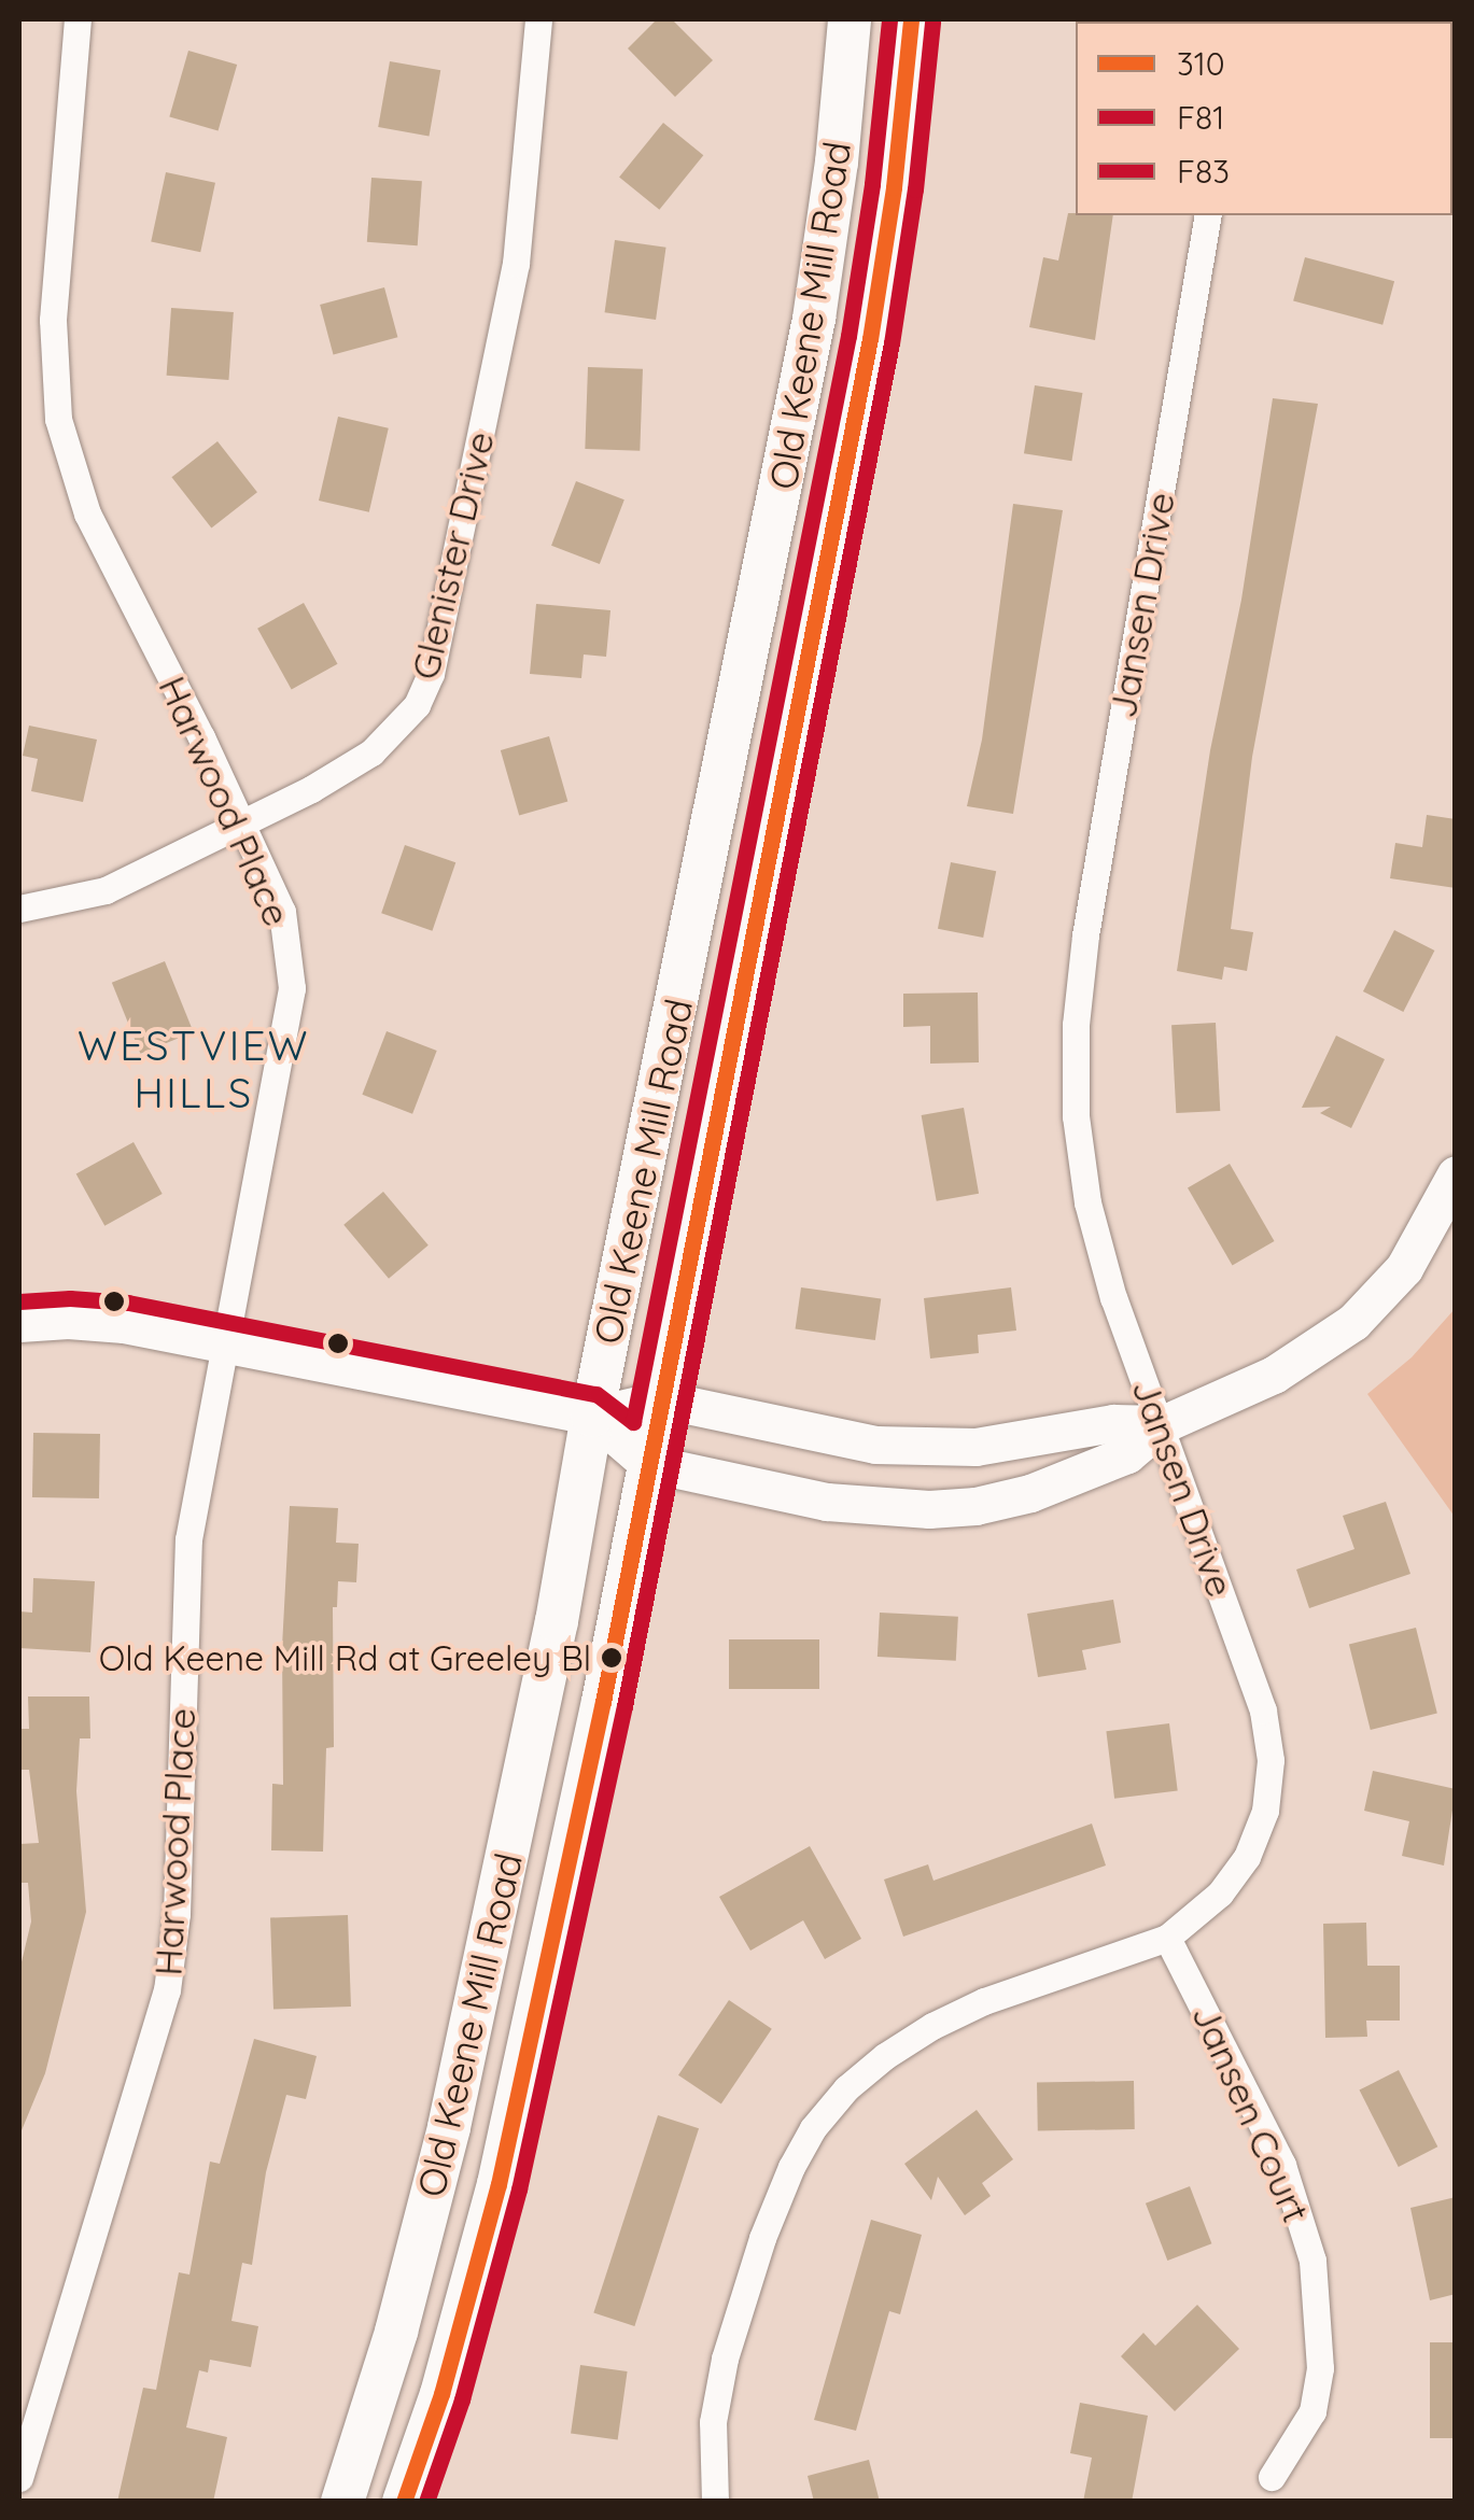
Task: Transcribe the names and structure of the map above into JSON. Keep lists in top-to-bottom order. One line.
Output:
{"streets":{"main road":["Old Keene Mill Road"],"street":["Glenister Drive","Jansen Drive","Harwood Place","Jansen Court"]},"crossings":[["Glenister Drive","Harwood Place"],["Jansen Drive","Jansen Court"]],"districts":["WESTVIEW HILLS"],"places":["Old Keene Mill Rd at Greeley Bl"],"lines":["transit line 310","transit line F83","transit line F81"],"legend":["310","F81","F83"]}
